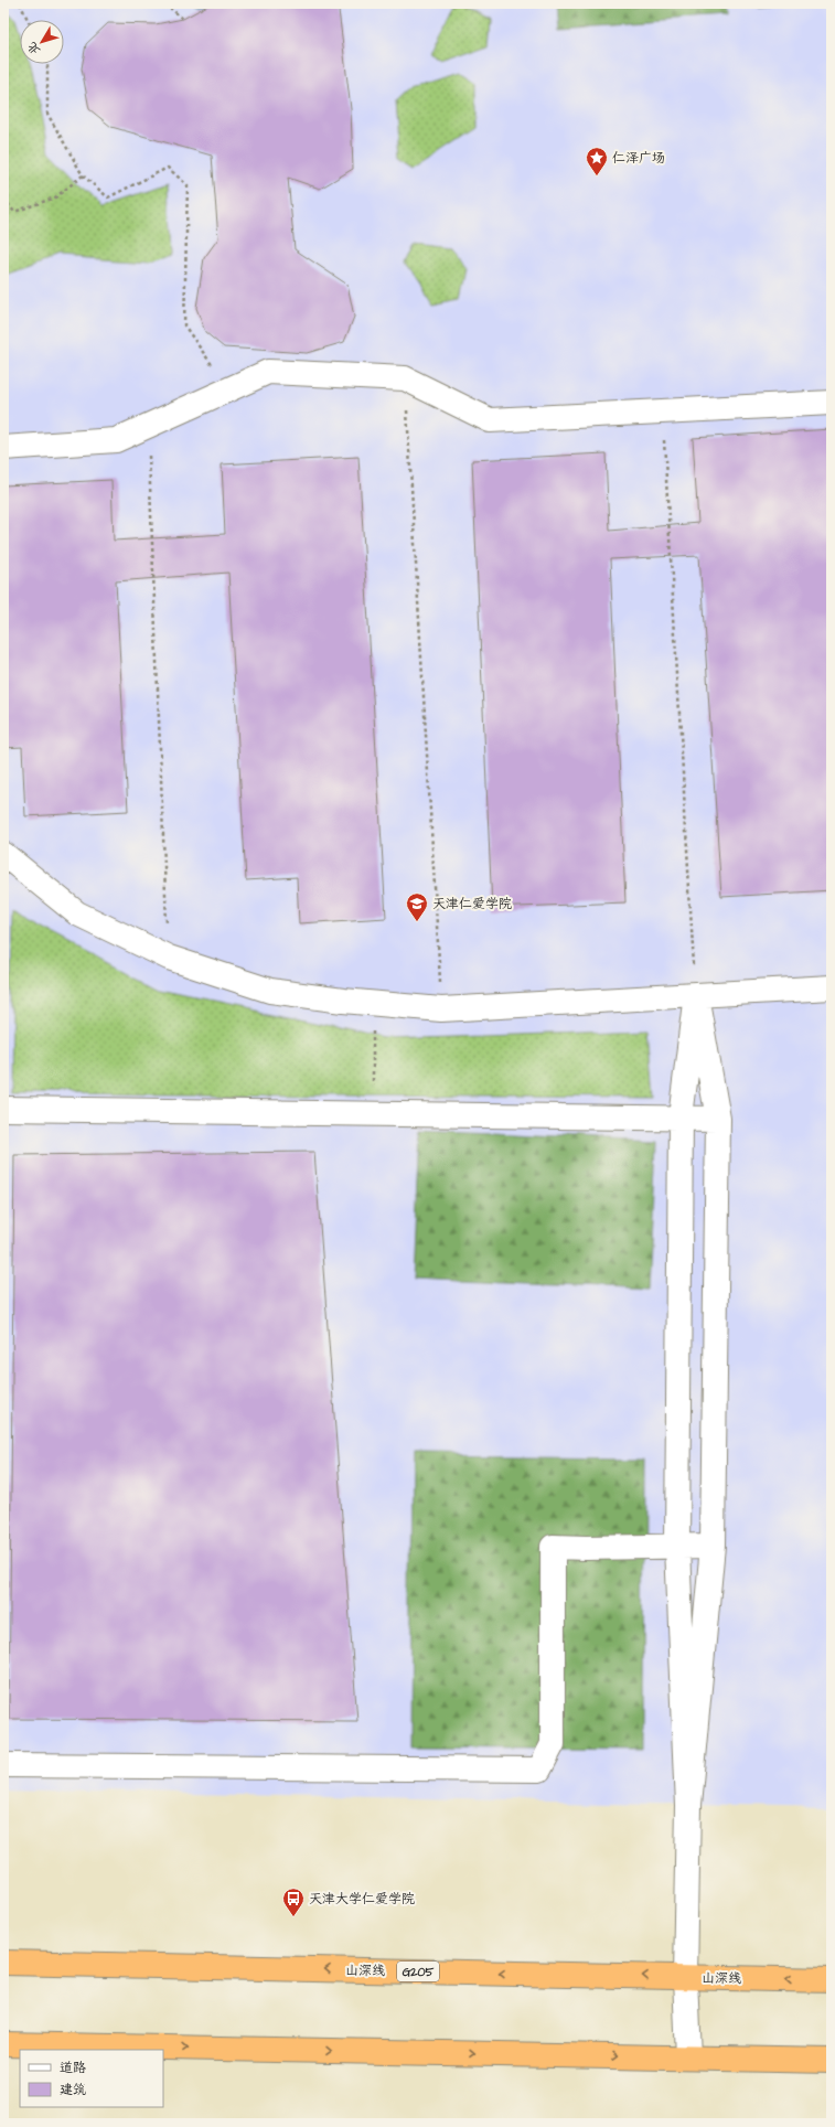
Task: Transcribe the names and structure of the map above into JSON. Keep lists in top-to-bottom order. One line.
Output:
{"streets":{"highway":["山深线","G205"]},"places":{"place":["仁泽广场"],"school or university":["天津仁爱学院"],"bus stop":["天津大学仁爱学院"]},"legend":["道路","建筑"],"north":"bottom left"}
